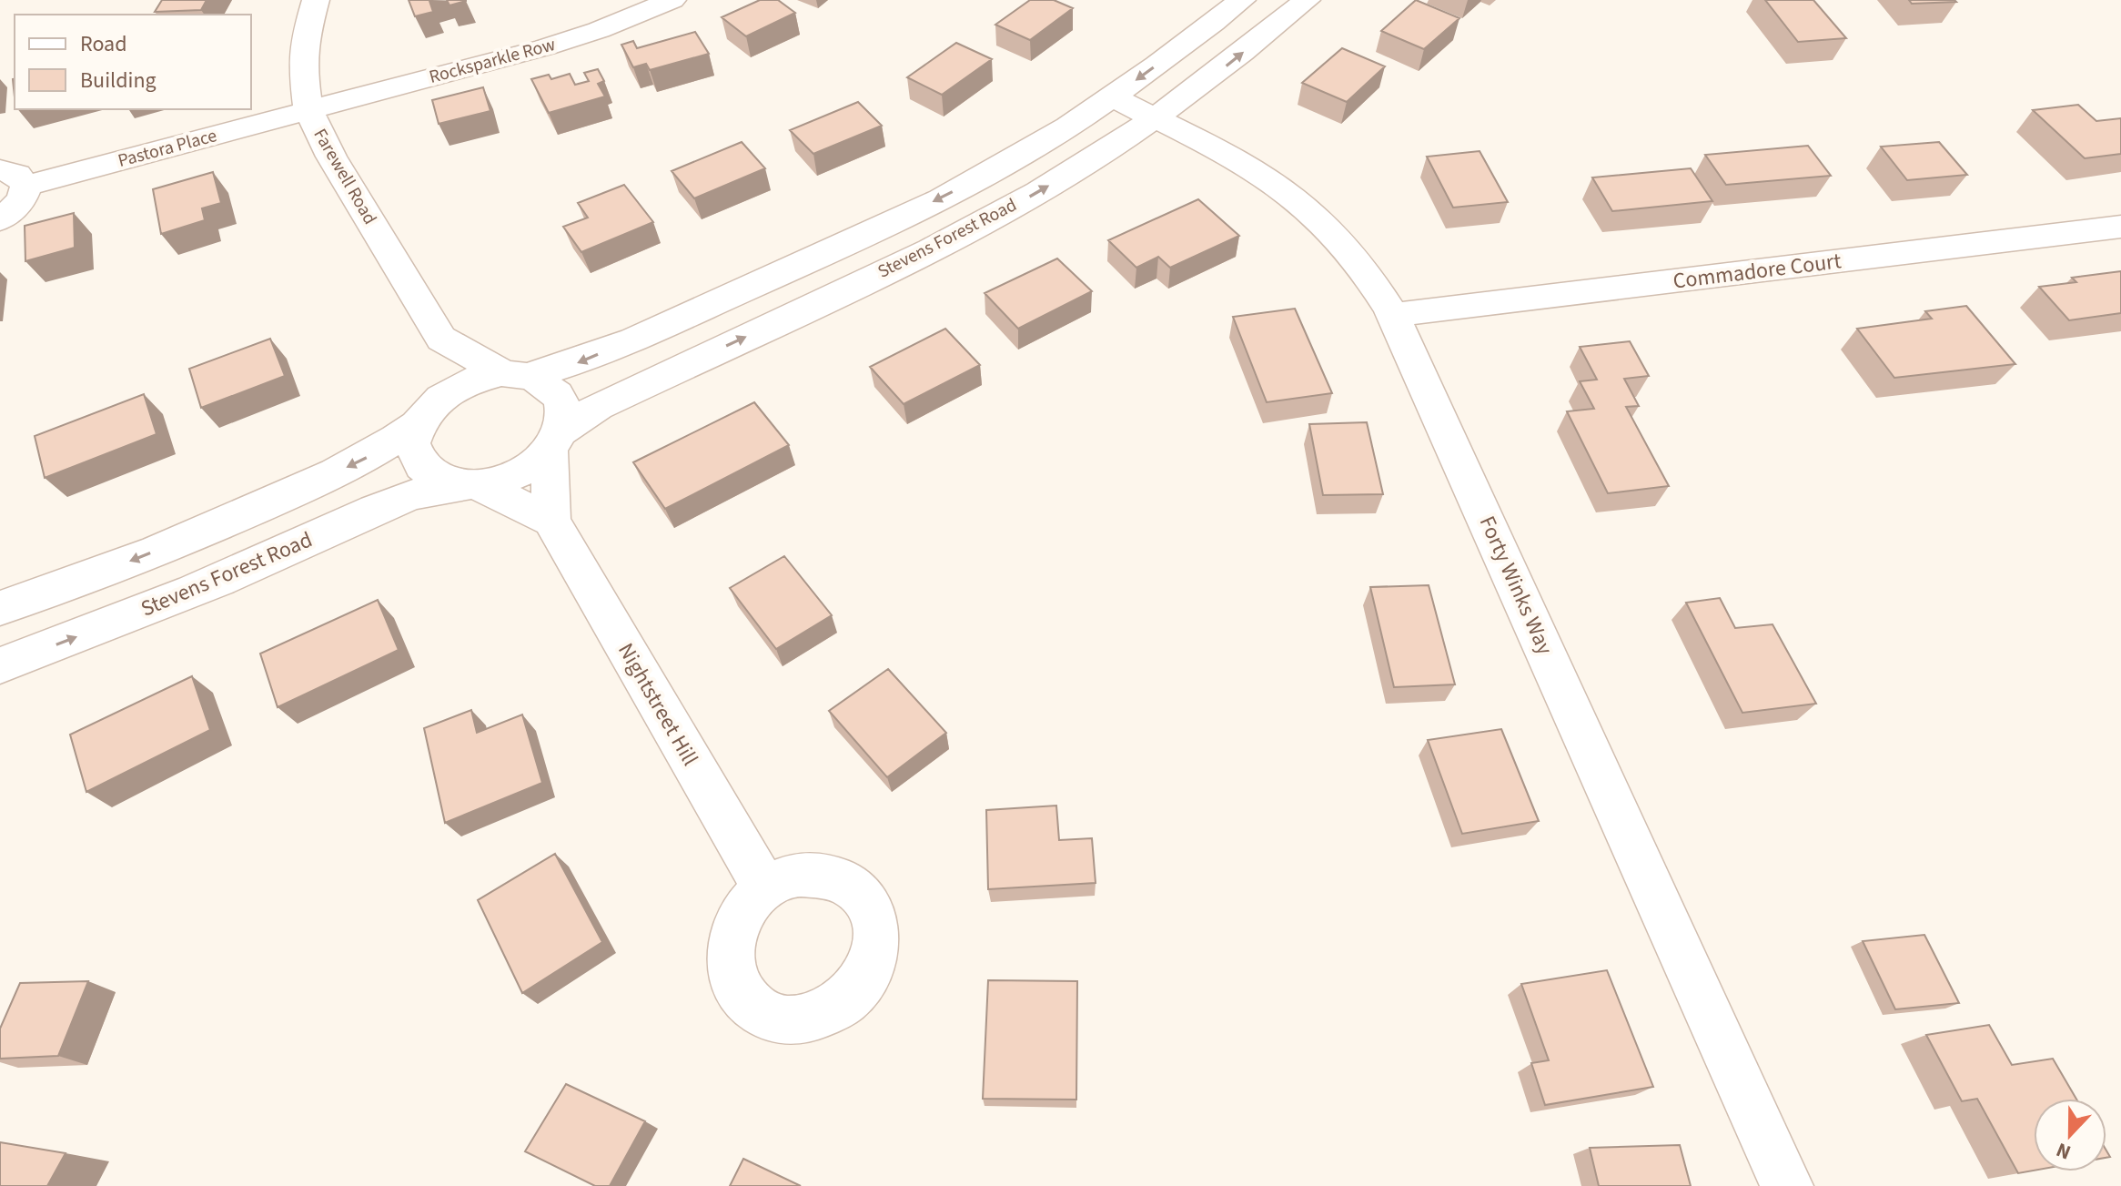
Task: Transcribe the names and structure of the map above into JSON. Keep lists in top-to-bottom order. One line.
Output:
{"streets":{"street":["Rocksparkle Row","Pastora Place","Farewell Road","Stevens Forest Road","Commadore Court","Forty Winks Way","Nightstreet Hill"]},"crossings":[["Rocksparkle Row","Pastora Place"],["Rocksparkle Row","Farewell Road"],["Pastora Place","Farewell Road"],["Farewell Road","Stevens Forest Road"],["Stevens Forest Road","Forty Winks Way"],["Commadore Court","Forty Winks Way"]],"legend":["Road","Building"],"north":"bottom"}
